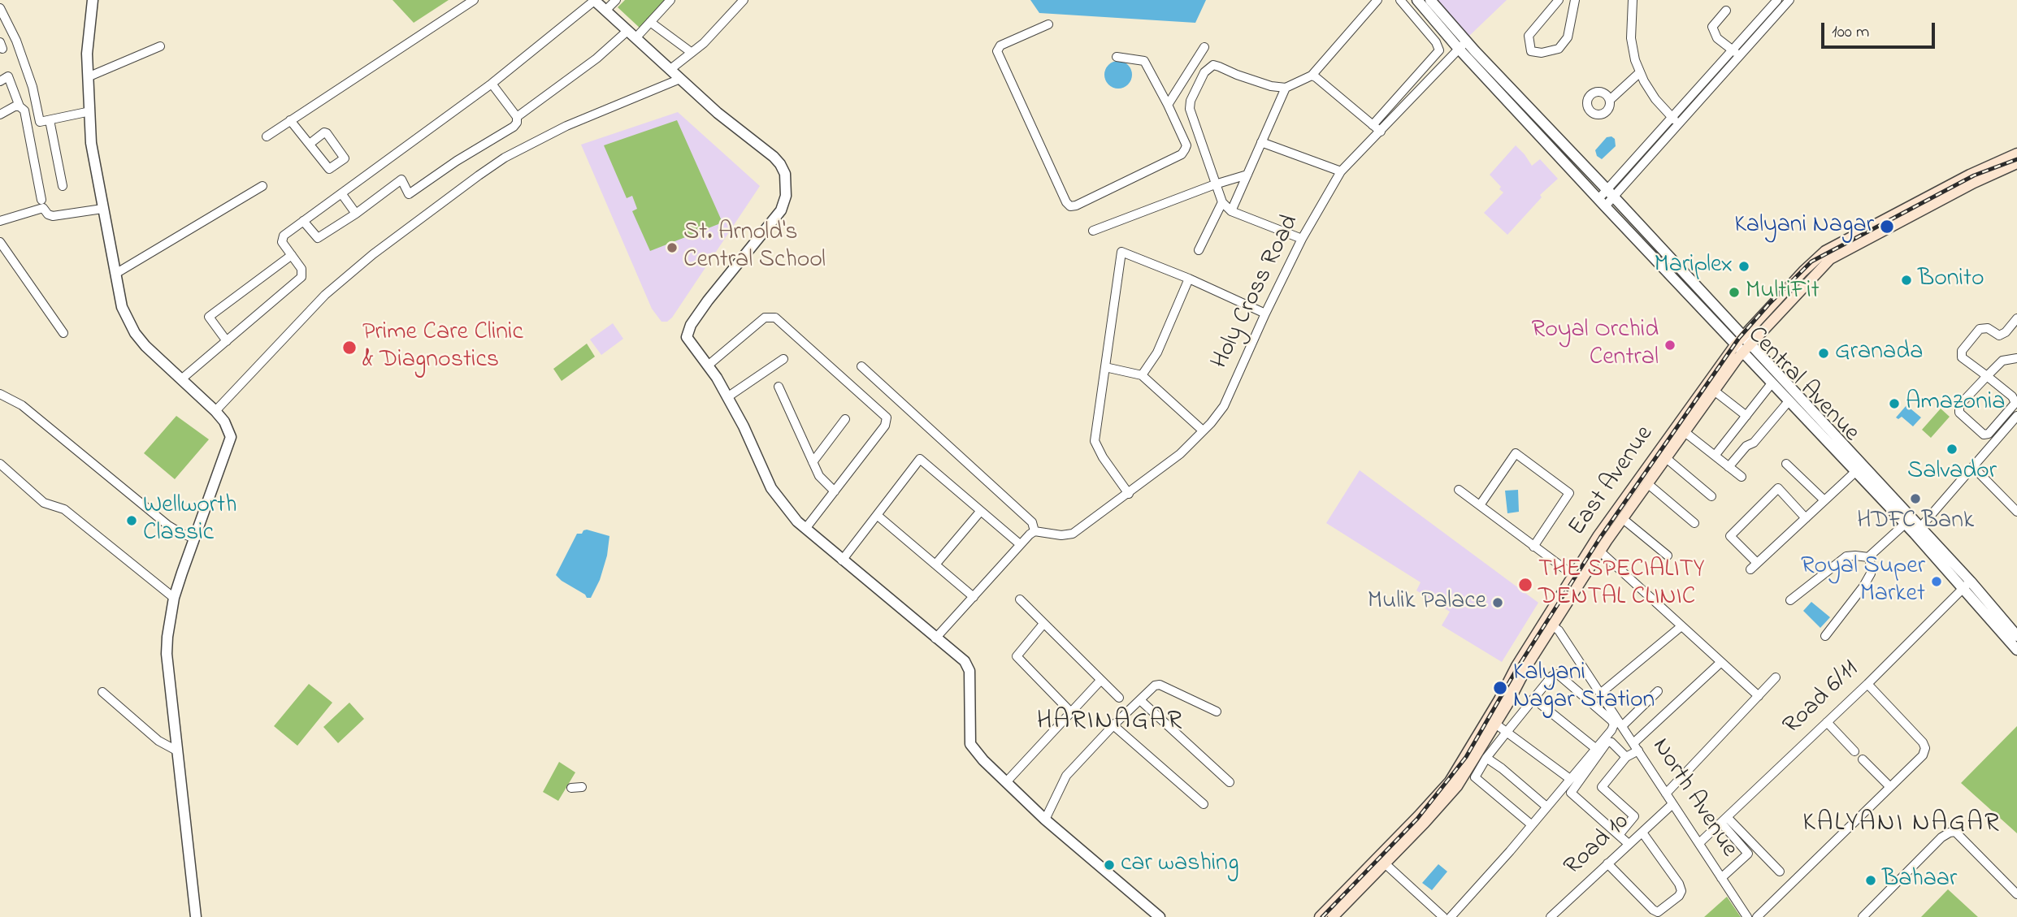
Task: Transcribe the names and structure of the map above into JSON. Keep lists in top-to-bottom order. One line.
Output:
{"streets":{"main road":["East Avenue"],"street":["Holy Cross Road","Central Avenue","Road 6/11","North Avenue","Road 10"]},"crossings":[["Holy Cross Road","Central Avenue"],["Central Avenue","East Avenue"],["Central Avenue","Road 6/11"],["East Avenue","North Avenue"],["Road 6/11","North Avenue"],["North Avenue","Road 10"]],"districts":["HARINAGAR","KALYANI NAGAR"],"places":["Kalyani Nagar","St. Arnold's Central School","Mariplex","Bonito","MultiFit","Royal Orchid Central","Prime Care Clinic & Diagnostics","Granada","Amazonia","Salvador","HDFC Bank","Wellworth Classic","Royal Super Market","THE SPECIALITY DENTAL CLINIC","Mulik Palace","Kalyani Nagar Station","car washing","Bahaar"],"scale_bar":"100 m"}
